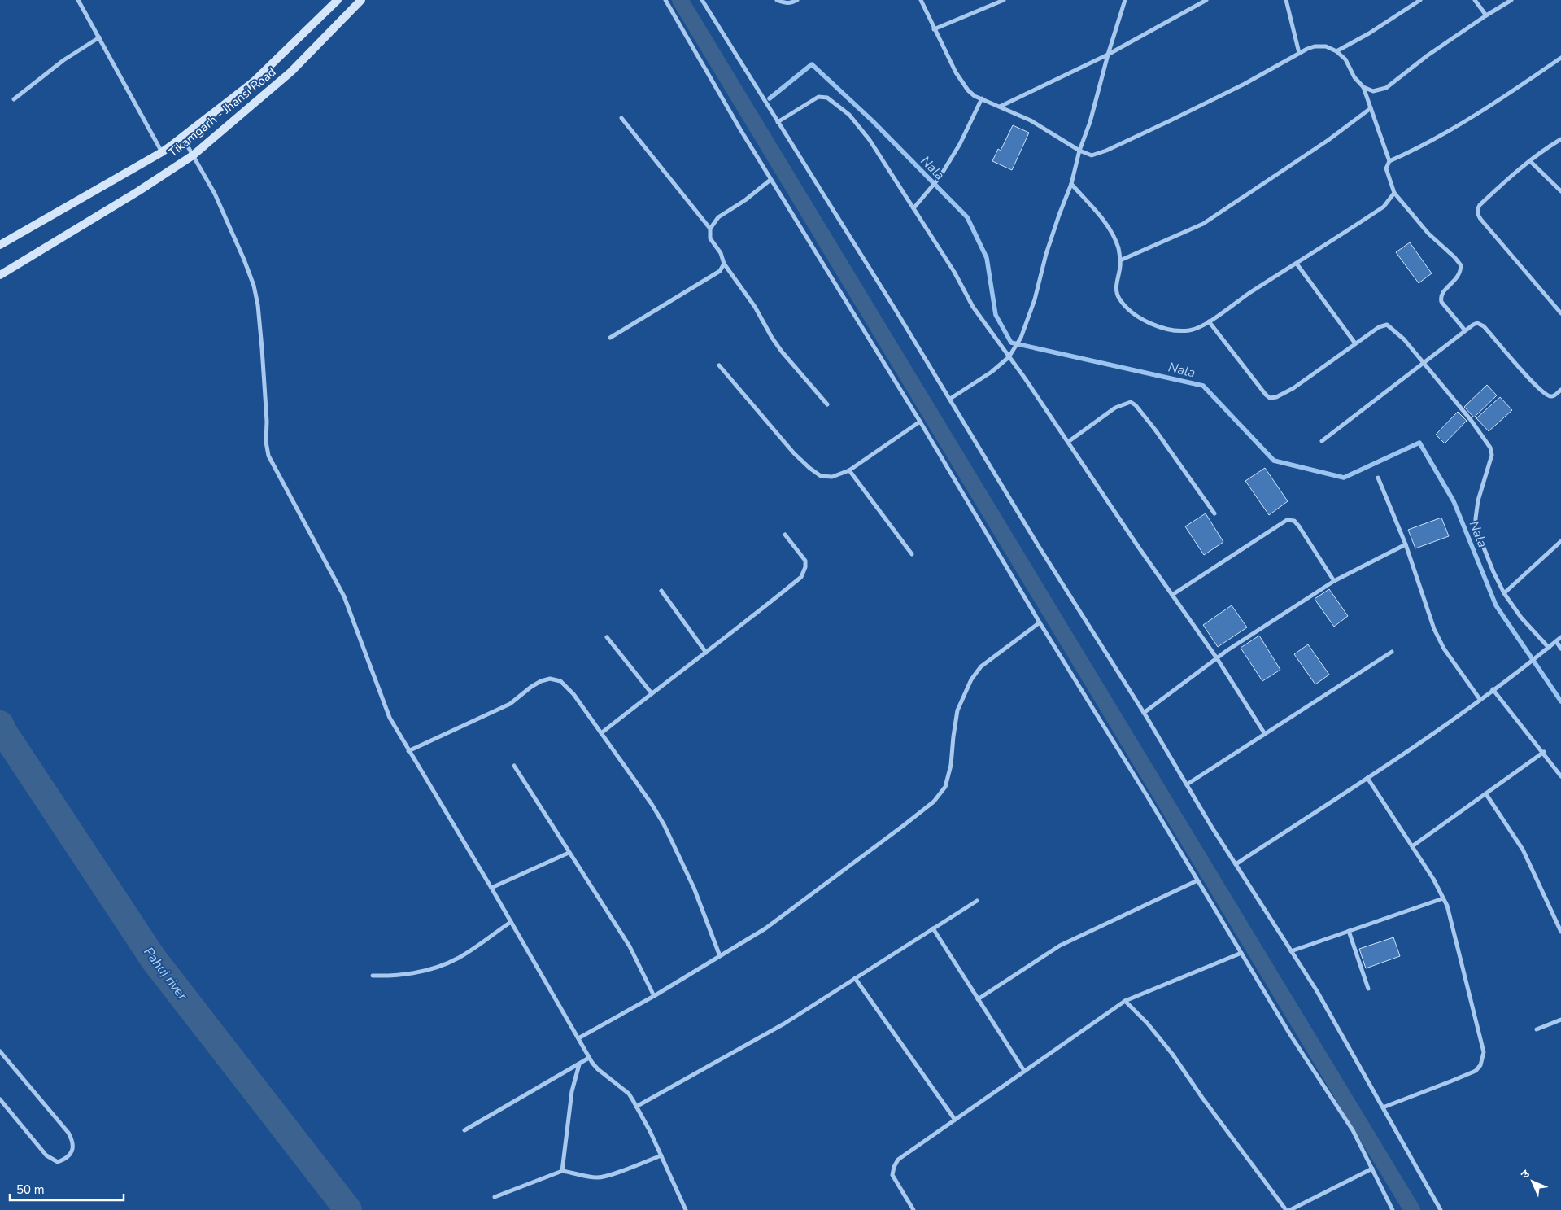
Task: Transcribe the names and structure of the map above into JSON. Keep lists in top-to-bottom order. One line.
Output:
{"streets":{"street":["Tikamgarh - Jhansi Road"]},"water":["Nala","Pahuj river"],"scale_bar":"50 m","north":"top left"}
